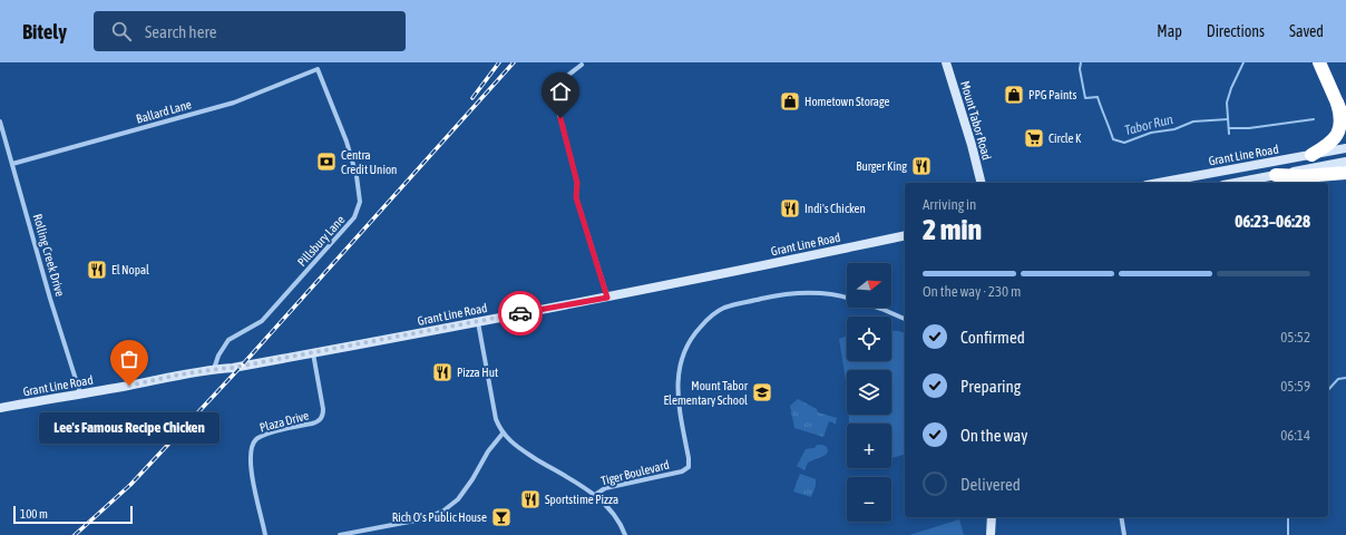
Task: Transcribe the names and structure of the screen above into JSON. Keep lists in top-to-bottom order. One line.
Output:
{"streets":{"main road":["Mount Tabor Road","Grant Line Road"],"street":["Ballard Lane","Pillsbury Lane","Rolling Creek Drive","Plaza Drive","Tiger Boulevard"]},"crossings":[["Ballard Lane","Pillsbury Lane"],["Ballard Lane","Rolling Creek Drive"],["Grant Line Road","Pillsbury Lane"],["Grant Line Road","Rolling Creek Drive"],["Grant Line Road","Plaza Drive"]],"water":["Tabor Run"],"places":{"shop":["PPG Paints","Hometown Storage"],"supermarket":["Circle K"],"bank":["Centra Credit Union"],"restaurant":["Burger King","Indi's Chicken","El Nopal","Pizza Hut","Sportstime Pizza"],"other":["Lee's Famous Recipe Chicken"],"school or university":["Mount Tabor Elementary School"],"bar":["Rich O's Public House"]},"scale_bar":"100 m","north":"right","page":{"header":"Bitely","search":"Search here","nav":["Map","Directions","Saved"],"heading":["2 min","Arriving in","06:23–06:28"],"bar":"On the way · 230 m","map_buttons":["+","−"],"list":[["Confirmed","05:52"],["Preparing","05:59"],["On the way","06:14"],"Delivered"],"bubble":"Lee's Famous Recipe Chicken","scale":"100 m"}}
